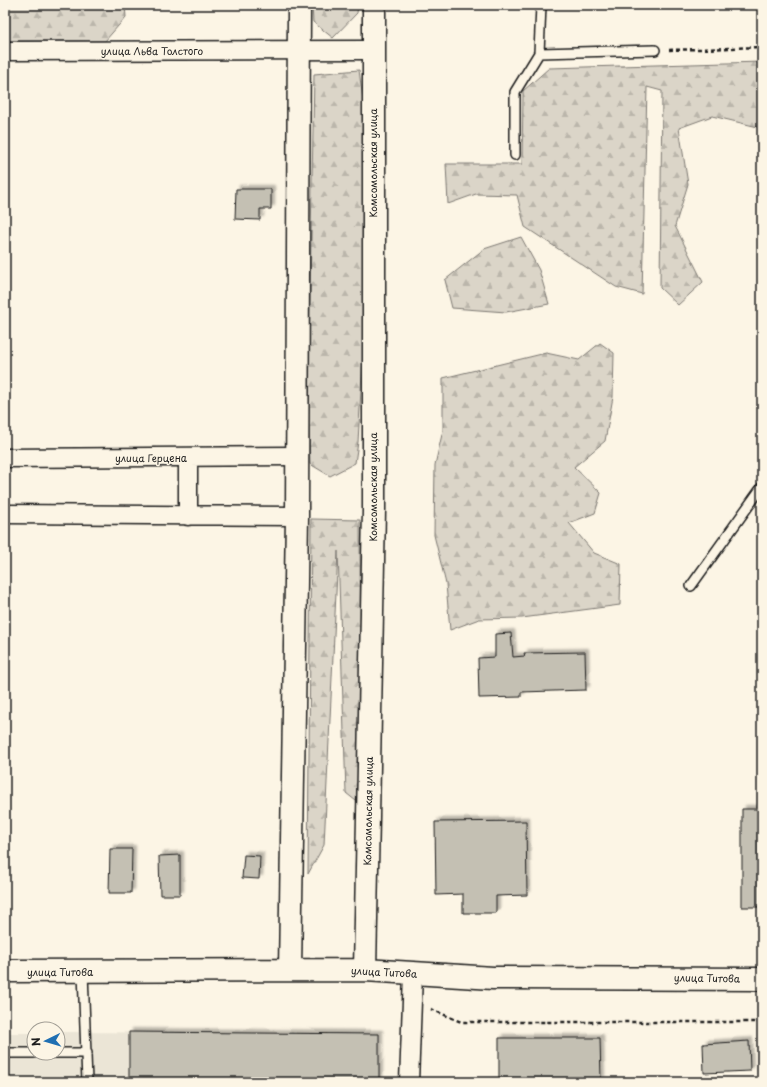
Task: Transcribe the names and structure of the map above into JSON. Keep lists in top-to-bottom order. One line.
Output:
{"streets":{"street":["улица Льва Толстого","Комсомольская улица","улица Герцена","улица Титова"]},"crossings":[["улица Льва Толстого","Комсомольская улица"],["Комсомольская улица","улица Титова"]],"north":"left"}
